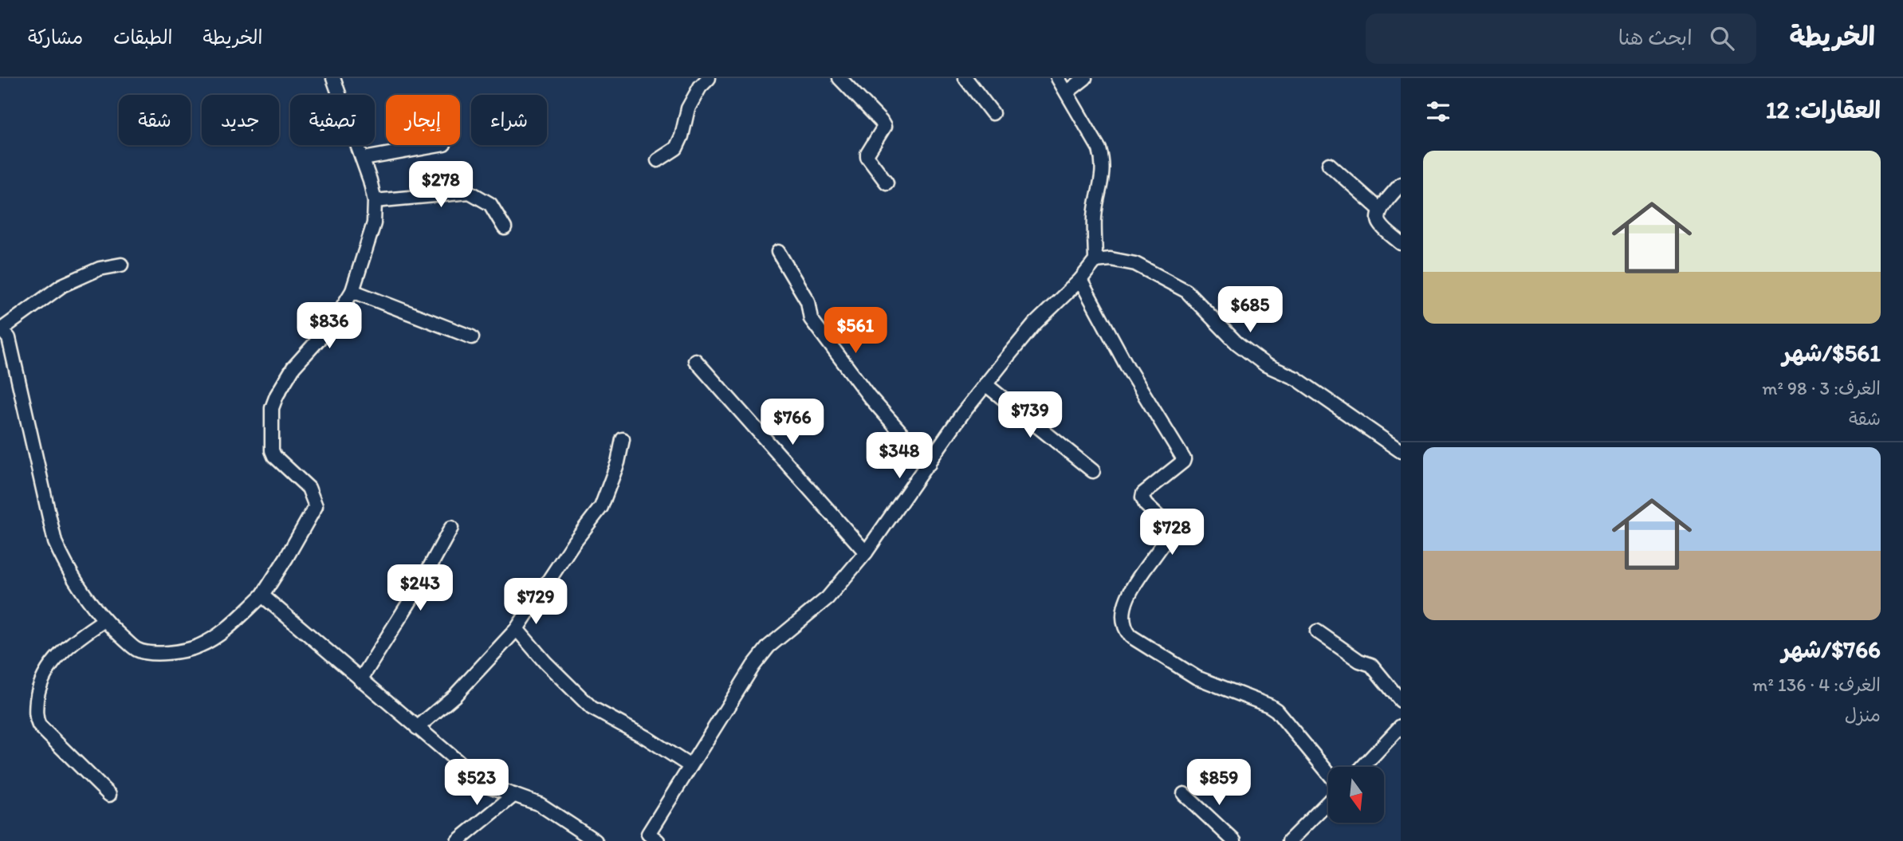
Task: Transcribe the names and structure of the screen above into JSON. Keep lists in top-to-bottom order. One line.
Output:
{"north":"bottom","page":{"header":"الخريطة","search":"ابحث هنا","nav":["الخريطة","الطبقات","مشاركة"],"heading":"العقارات: 12","chip":["شراء","إيجار","تصفية","جديد","شقة"],"list":[{"name":"$561/شهر","note":"الغرف: 3 · 98 m² · شقة"},{"name":"$766/شهر","note":"الغرف: 4 · 136 m² · منزل"}],"price":["$278","$685","$836","$561","$739","$766","$348","$728","$243","$729","$523","$859"]}}
